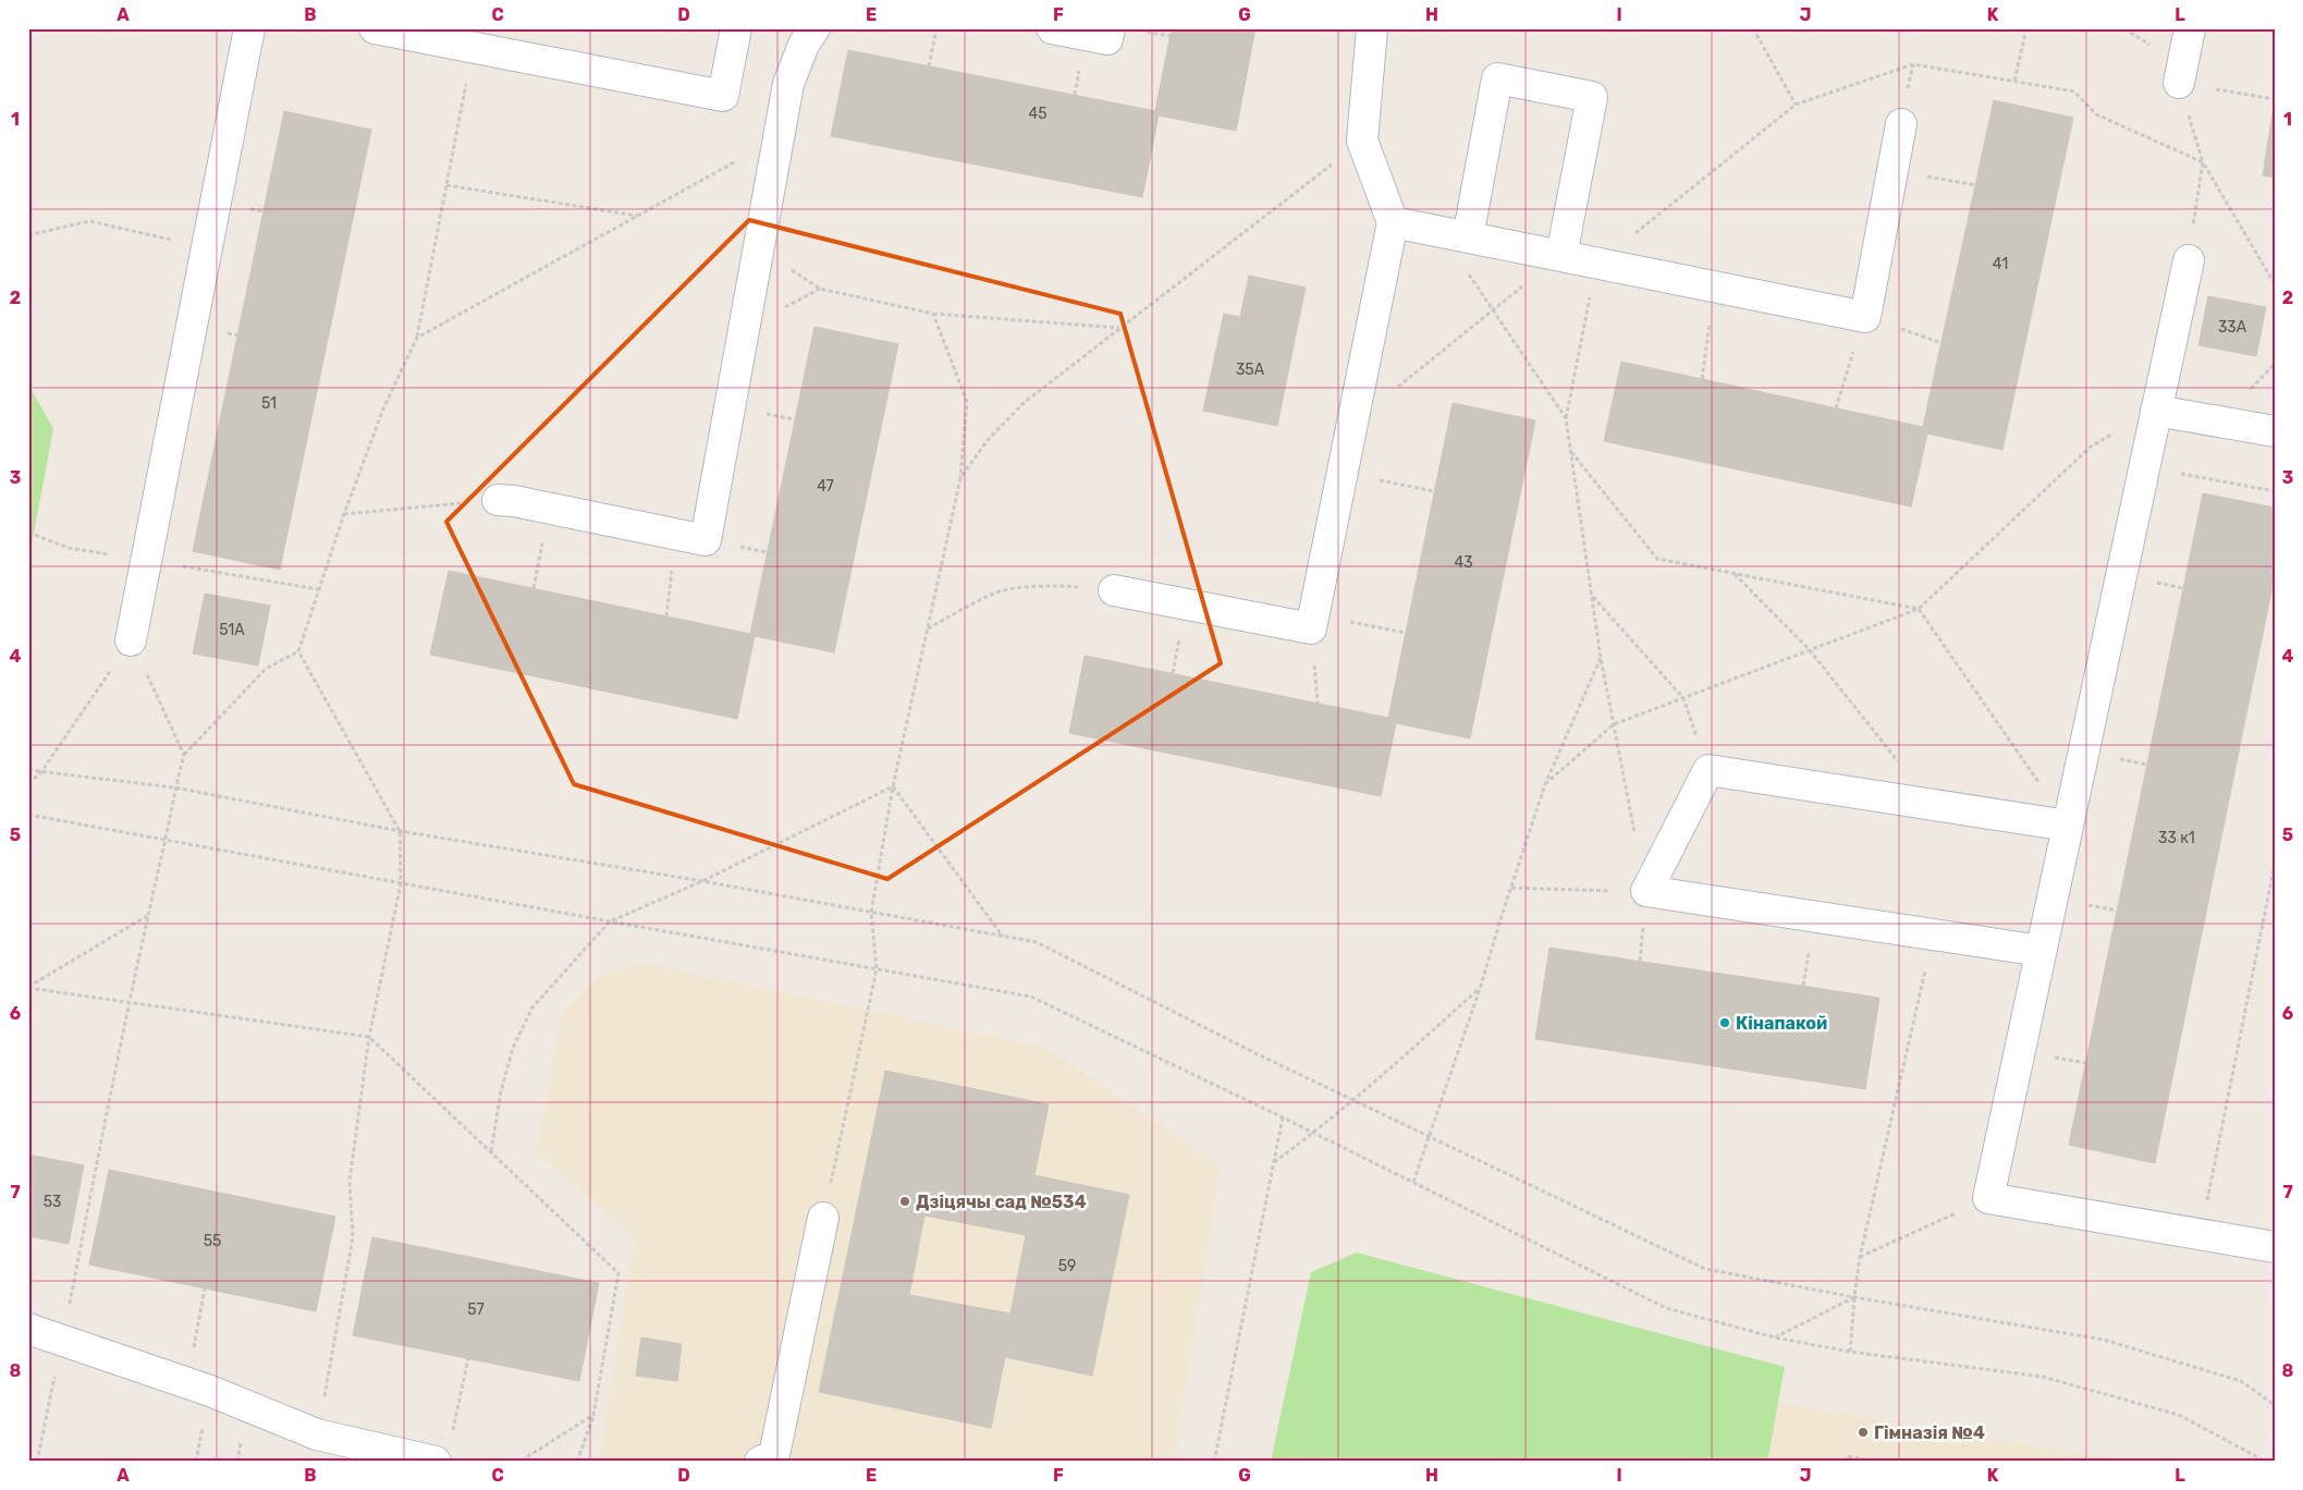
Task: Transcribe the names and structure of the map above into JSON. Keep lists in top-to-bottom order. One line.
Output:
{"places":["Кінапакой","Дзіцячы сад №534","Гімназія №4"],"house_numbers":["45","41","33А","35А","51","47","43","51А","33 к1","53","55","59","57"],"grid":{"columns":["A","B","C","D","E","F","G","H","I","J","K","L"],"rows":["1","2","3","4","5","6","7","8"]}}
